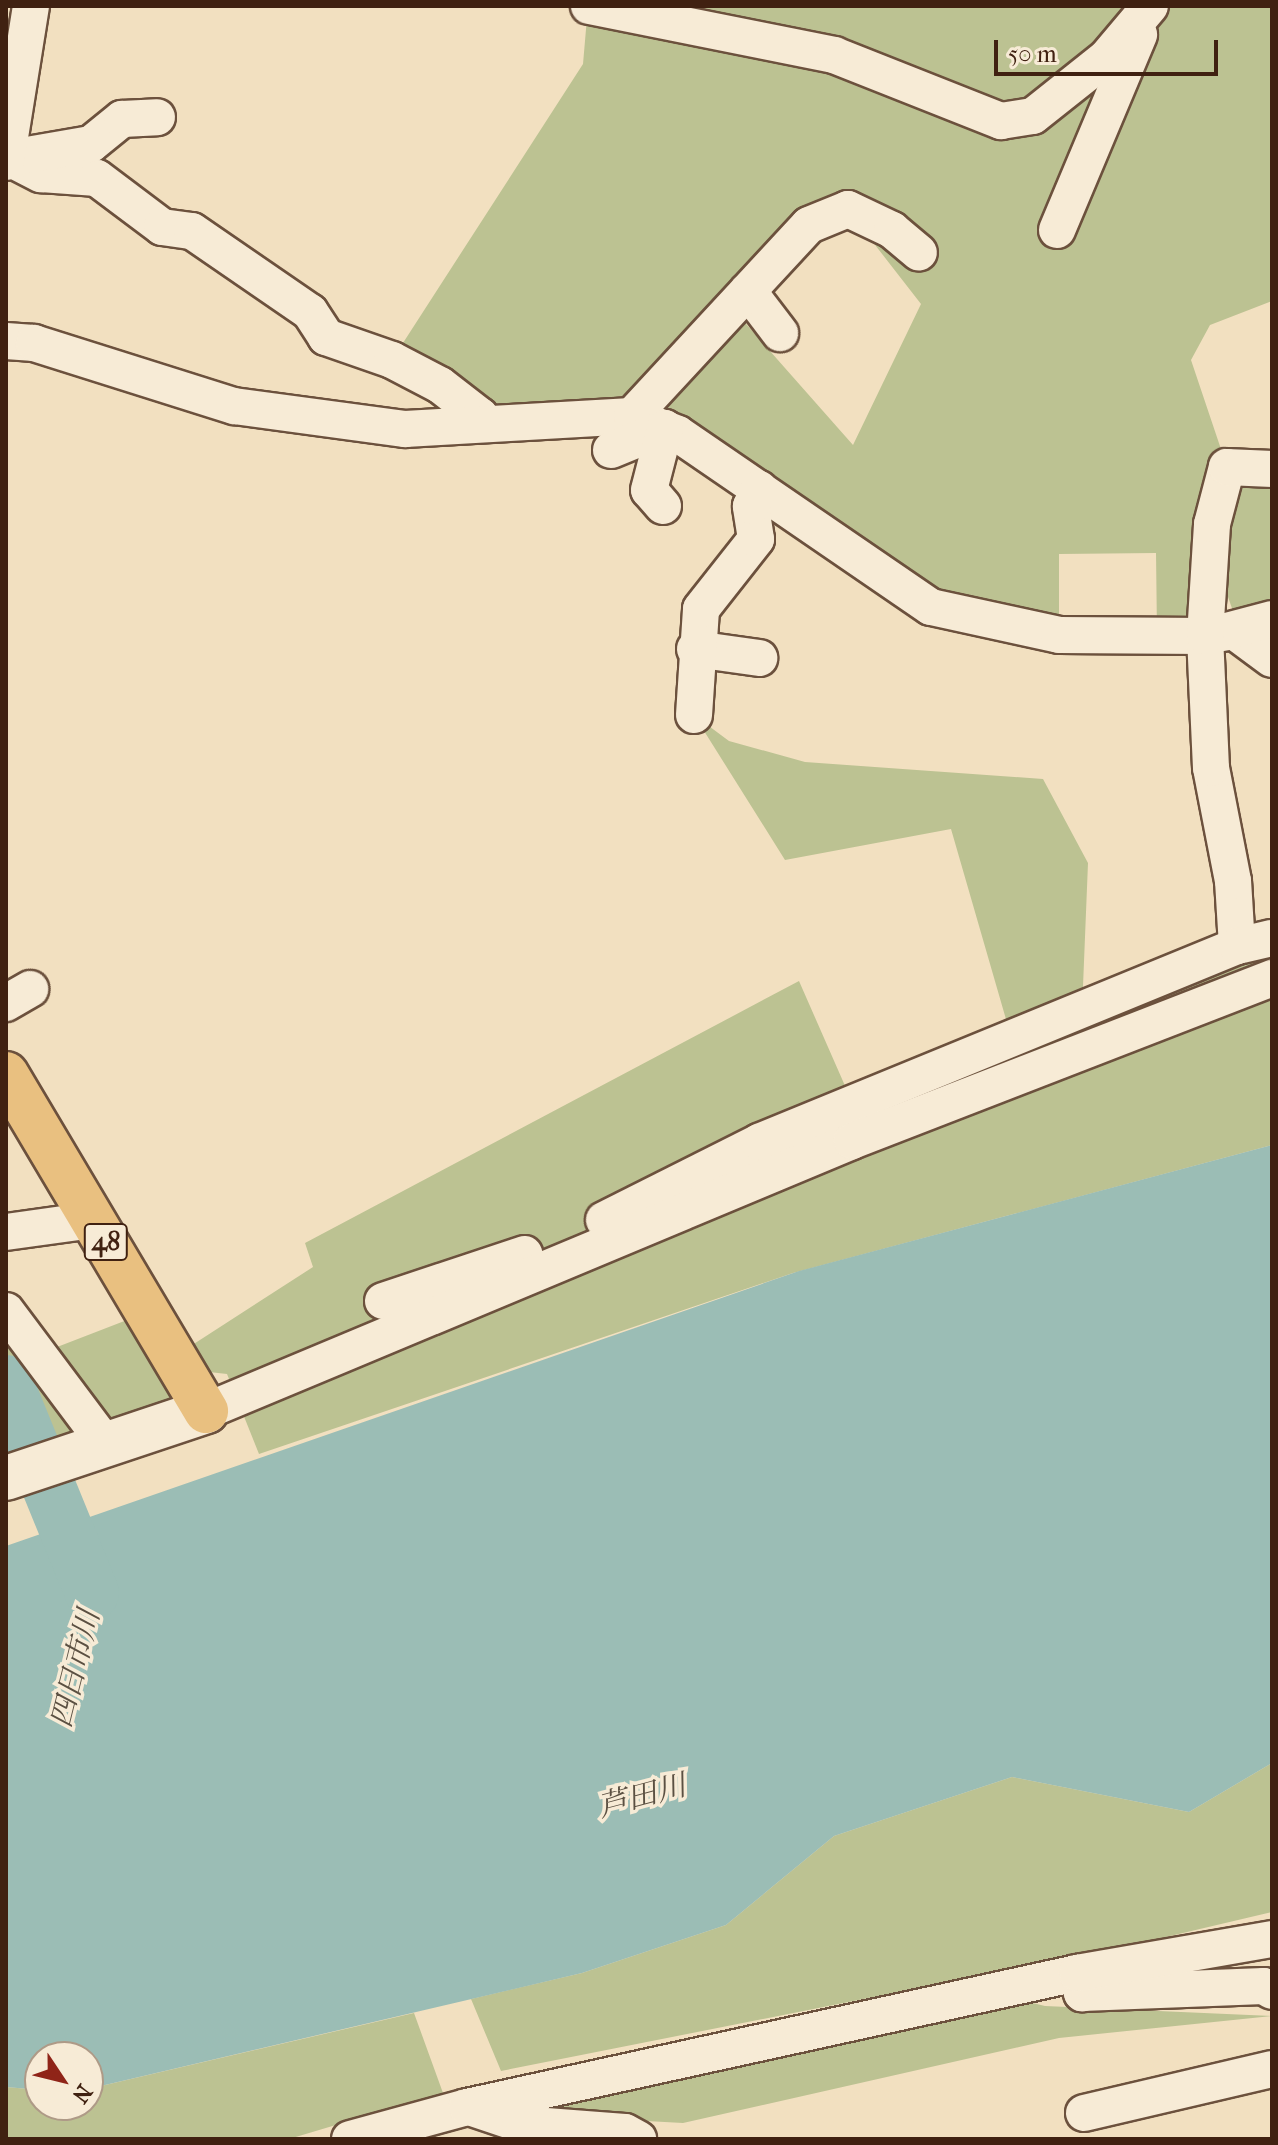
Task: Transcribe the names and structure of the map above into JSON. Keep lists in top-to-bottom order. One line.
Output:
{"streets":{"main road":["48"]},"water":["四日市川","芦田川"],"scale_bar":"50 m","north":"bottom right"}
